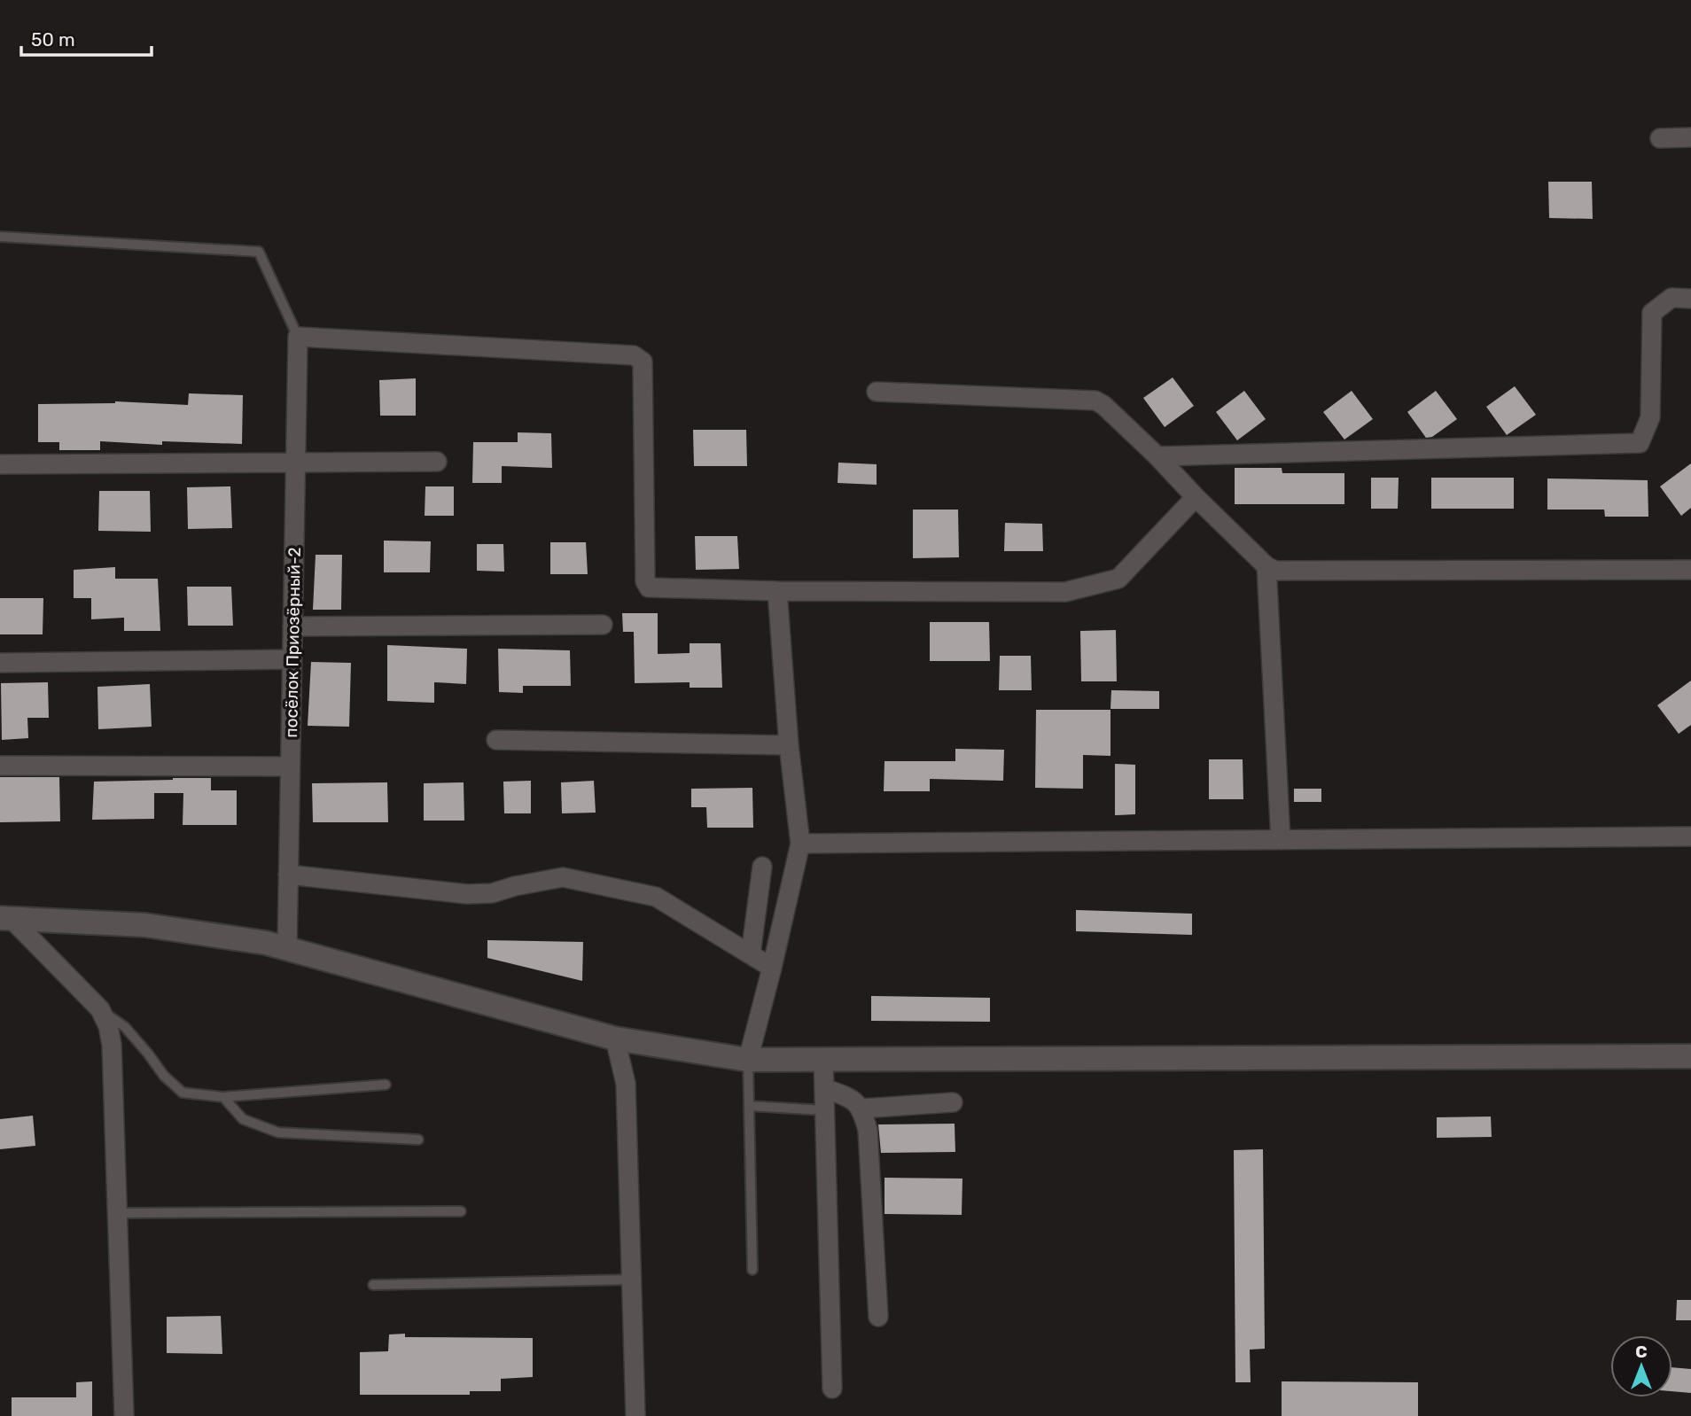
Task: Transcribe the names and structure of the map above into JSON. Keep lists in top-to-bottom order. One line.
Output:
{"streets":{"street":["посёлок Приозёрный-2"]},"scale_bar":"50 m","north":"top"}
